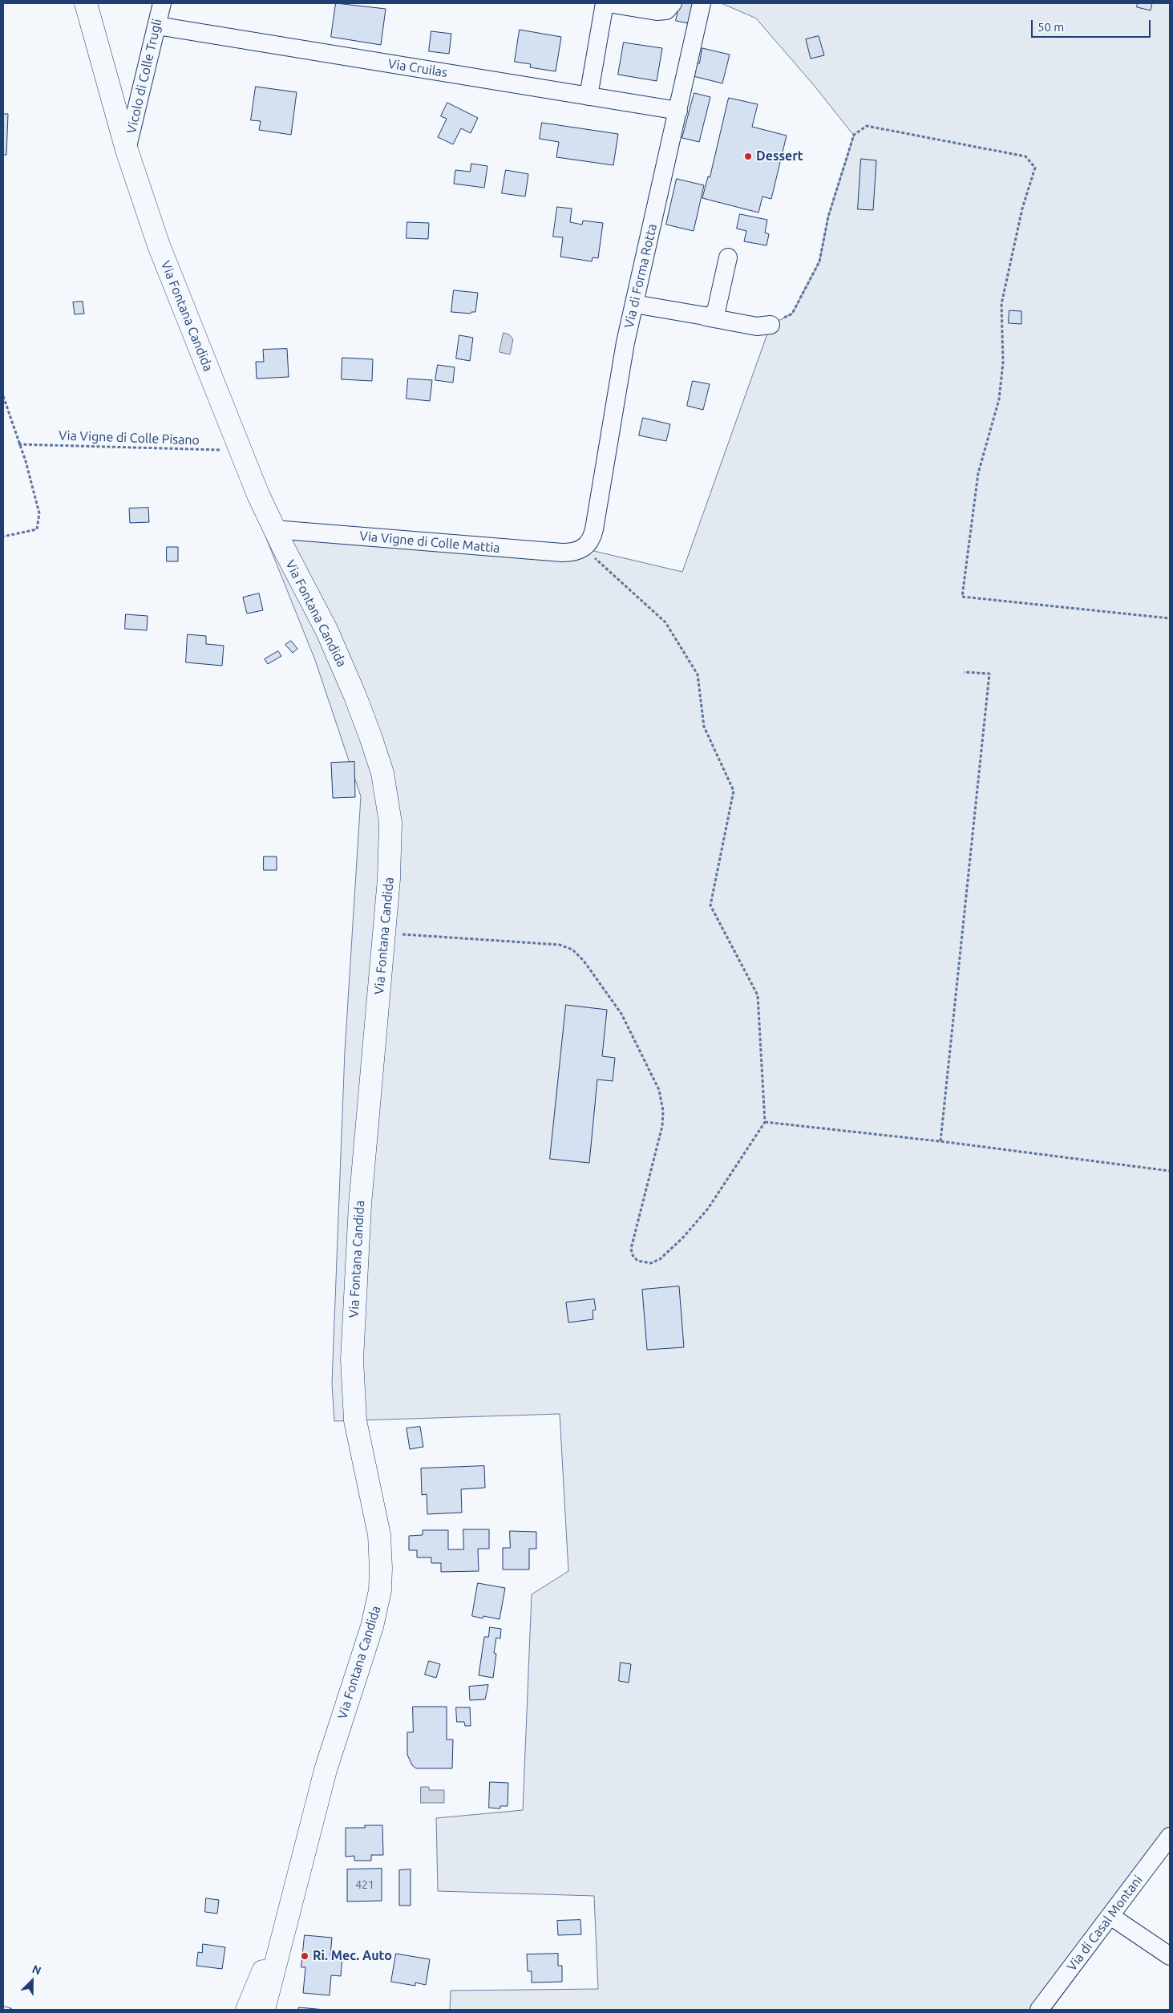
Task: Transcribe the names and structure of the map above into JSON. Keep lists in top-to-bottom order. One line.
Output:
{"streets":{"main road":["Via Fontana Candida"],"street":["Via Cruilas","Vicolo di Colle Trugli","Via di Forma Rotta","Via Vigne di Colle Mattia","Via di Casal Montani"],"path":["Via Vigne di Colle Pisano"]},"crossings":[["Via Cruilas","Vicolo di Colle Trugli"],["Via Cruilas","Via di Forma Rotta"],["Vicolo di Colle Trugli","Via Fontana Candida"],["Via di Forma Rotta","Via Vigne di Colle Mattia"],["Via Fontana Candida","Via Vigne di Colle Pisano"],["Via Fontana Candida","Via Vigne di Colle Mattia"]],"places":["Dessert","Ri. Mec. Auto"],"house_numbers":["421"],"scale_bar":"50 m","north":"top right"}
